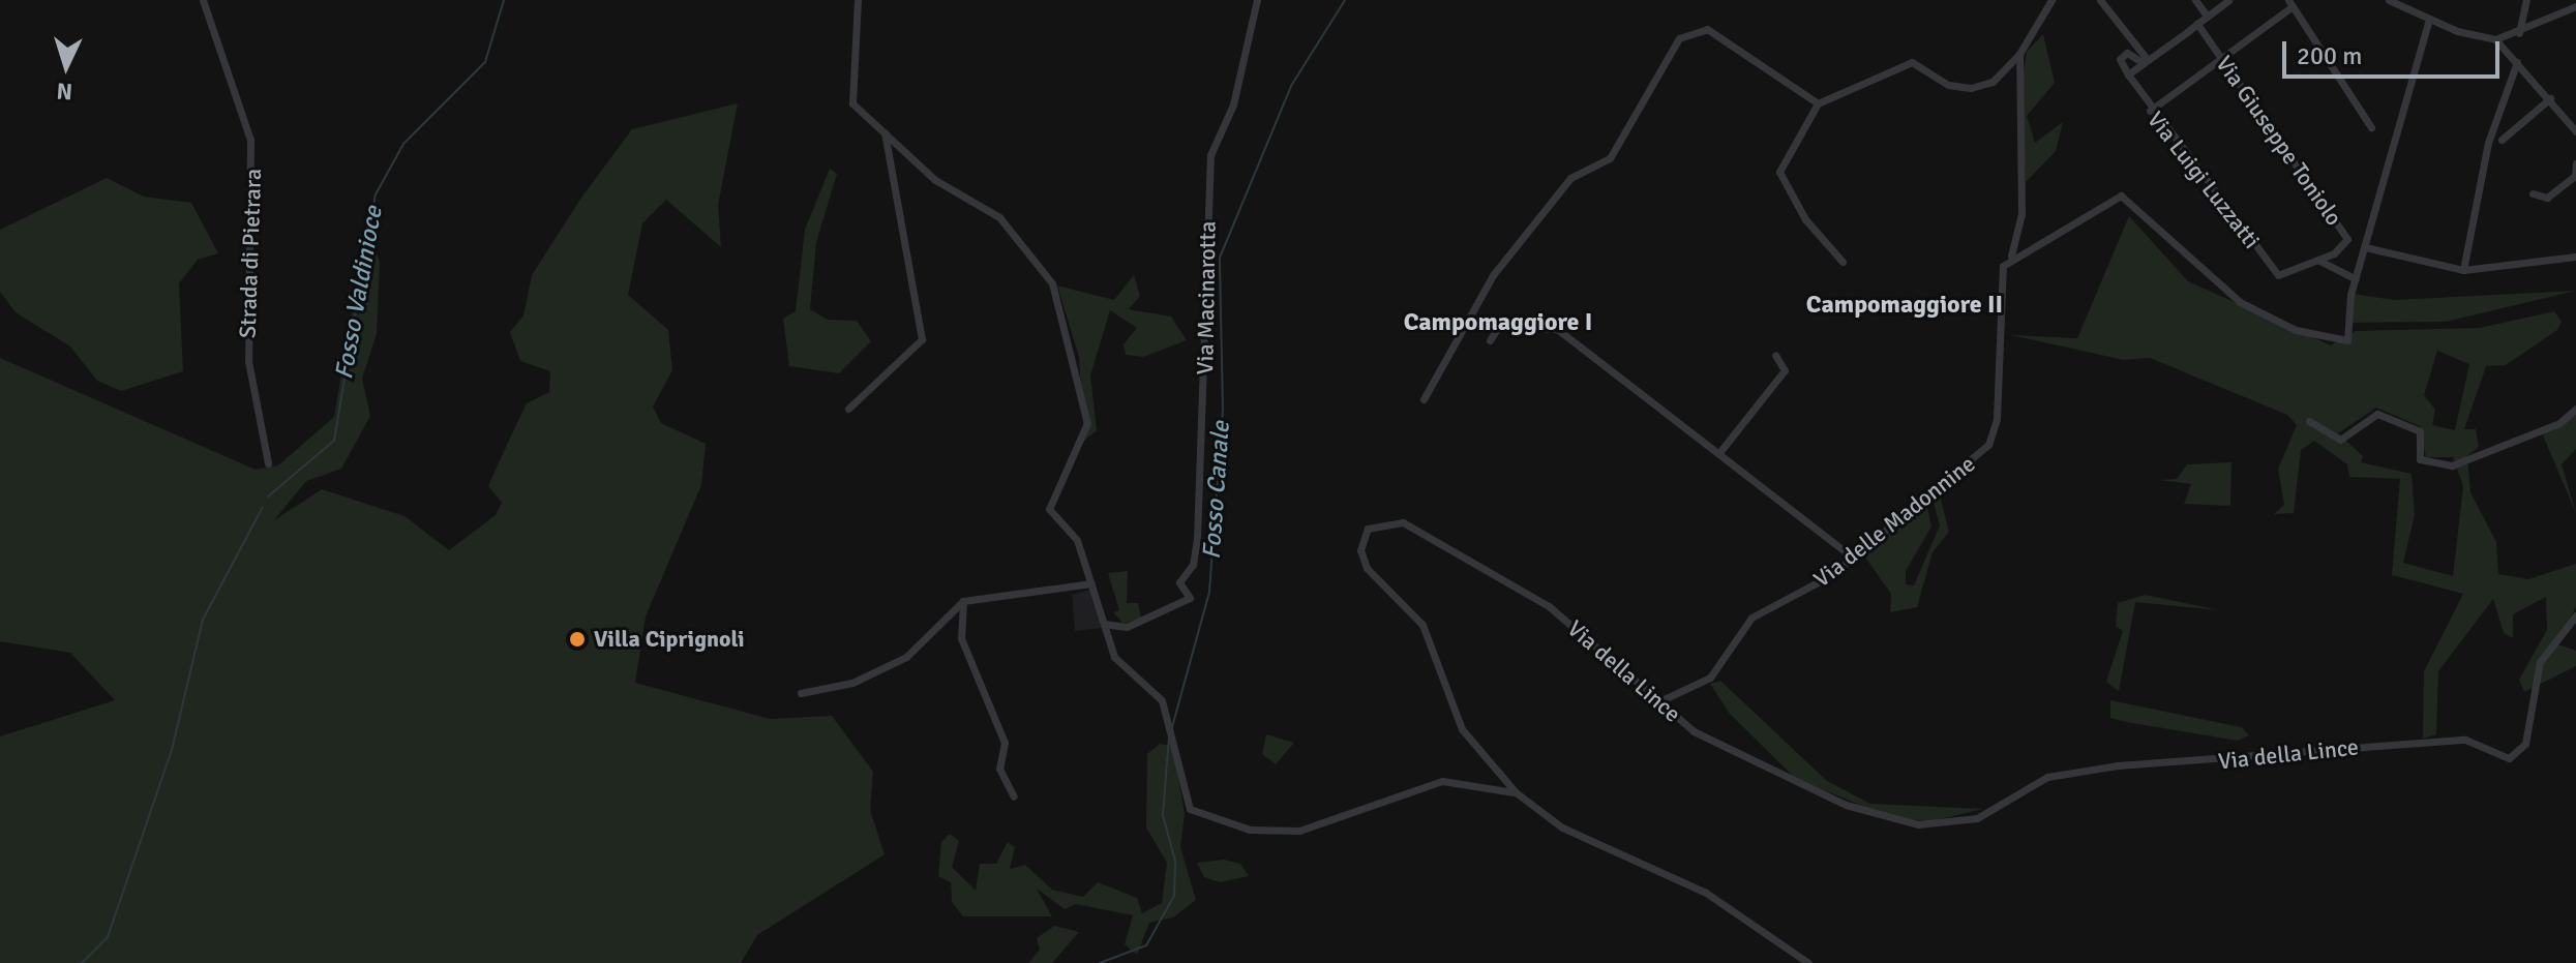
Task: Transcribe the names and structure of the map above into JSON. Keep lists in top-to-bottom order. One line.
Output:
{"streets":{"street":["Via Giuseppe Toniolo","Via Luigi Luzzatti","Strada di Pietrara","Via Macinarotta","Via delle Madonnine","Via della Lince"]},"crossings":[["Via Giuseppe Toniolo","Via Luigi Luzzatti"],["Via delle Madonnine","Via della Lince"]],"districts":["Campomaggiore II","Campomaggiore I"],"water":["Fosso Valdinioce","Fosso Canale"],"places":["Villa Ciprignoli"],"scale_bar":"200 m","north":"bottom"}
